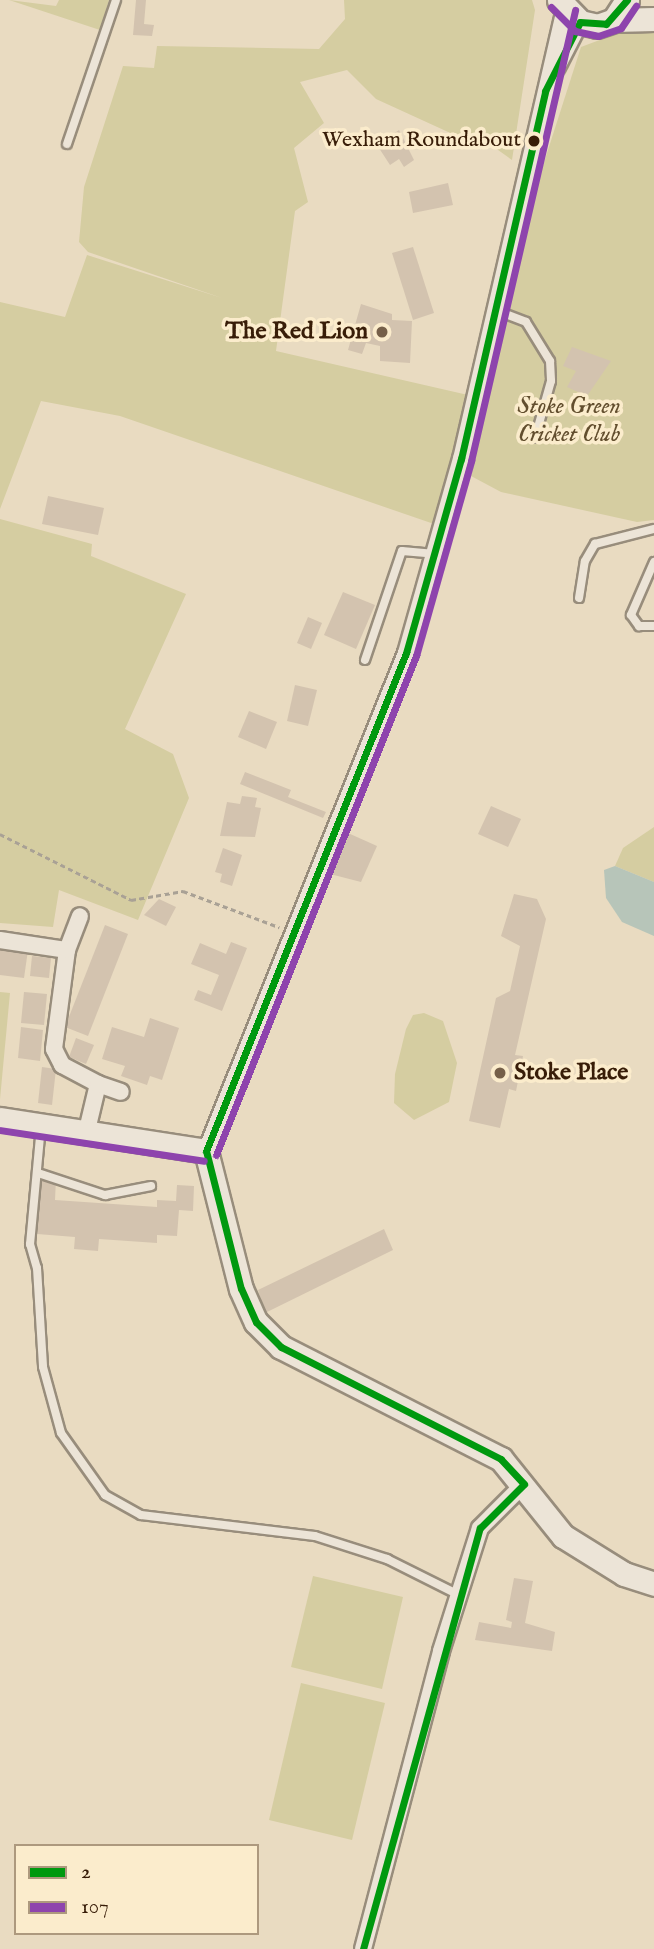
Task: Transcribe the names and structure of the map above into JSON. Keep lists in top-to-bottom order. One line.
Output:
{"parks":["Stoke Green Cricket Club"],"places":["Wexham Roundabout","The Red Lion","Stoke Place"],"lines":["transit line 2","transit line 107"],"legend":["2","107"]}
